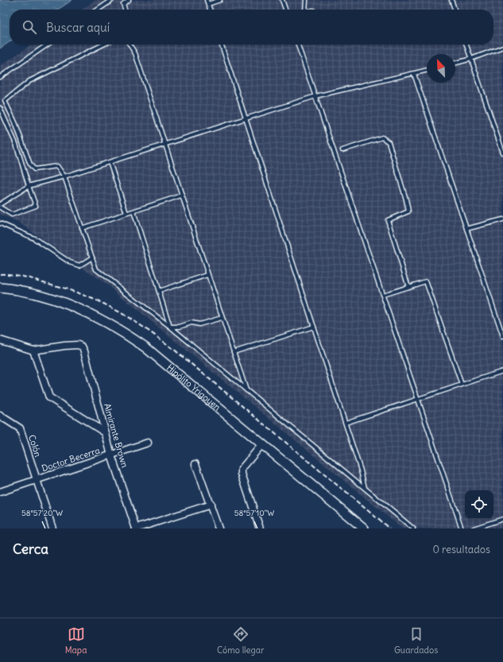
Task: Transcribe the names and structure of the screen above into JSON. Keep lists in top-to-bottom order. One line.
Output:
{"streets":{"street":["Hipólito Yrigoyen","Almirante Brown","Colón","Doctor Becerra"]},"crossings":[["Almirante Brown","Doctor Becerra"],["Colón","Doctor Becerra"]],"north":"top left","page":{"search":"Buscar aquí","heading":["Cerca","0 resultados"],"nav":["Mapa","Cómo llegar","Guardados"]},"coordinates":["58°57'20\"W","58°57'10\"W"]}
